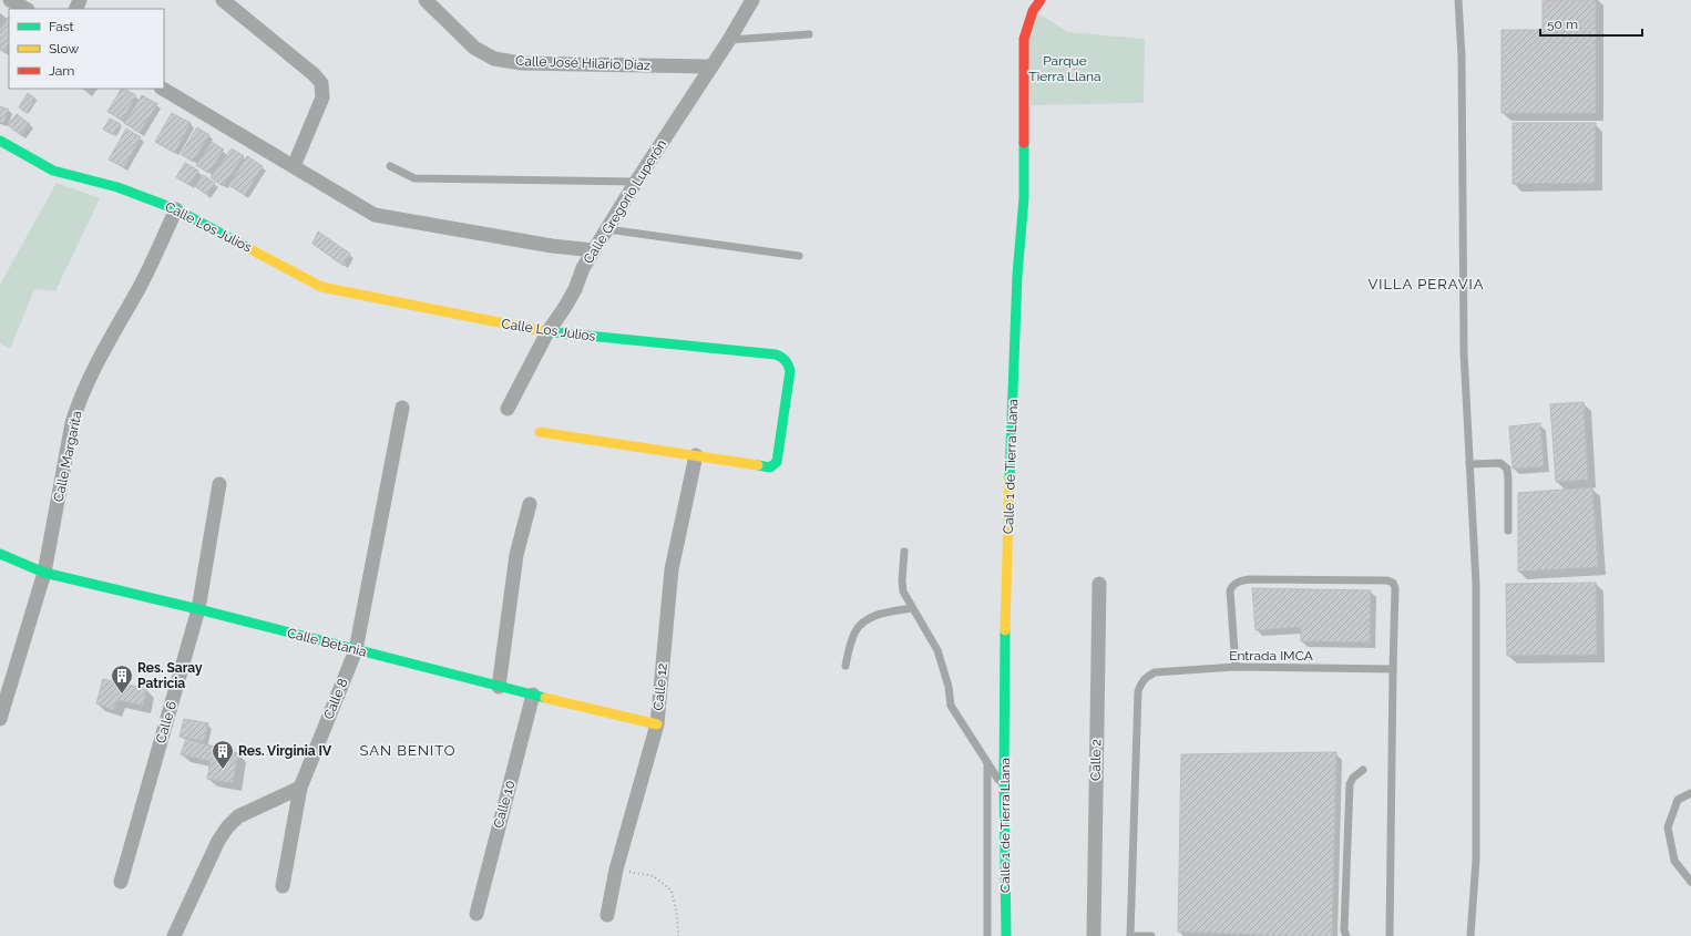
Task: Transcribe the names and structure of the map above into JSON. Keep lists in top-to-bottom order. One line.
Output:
{"streets":{"street":["Calle José Hilario Díaz","Calle Gregorio Luperón","Calle Los Julios","Calle Margarita","Calle 1 de Tierra Llana","Calle Betania","Calle 12","Calle 8","Calle 6","Calle 2","Calle 10"],"lane":["Entrada IMCA"]},"crossings":[["Calle José Hilario Díaz","Calle Gregorio Luperón"],["Calle Gregorio Luperón","Calle Los Julios"],["Calle Los Julios","Calle Margarita"],["Calle Los Julios","Calle 12"],["Calle Margarita","Calle Betania"],["Calle Betania","Calle 12"],["Calle Betania","Calle 8"],["Calle Betania","Calle 6"],["Calle Betania","Calle 10"]],"districts":["VILLA PERAVIA","SAN BENITO"],"parks":["Parque Tierra Llana"],"places":{"building":["Res. Saray Patricia","Res. Virginia IV"]},"legend":["Fast","Slow","Jam"],"scale_bar":"50 m"}
